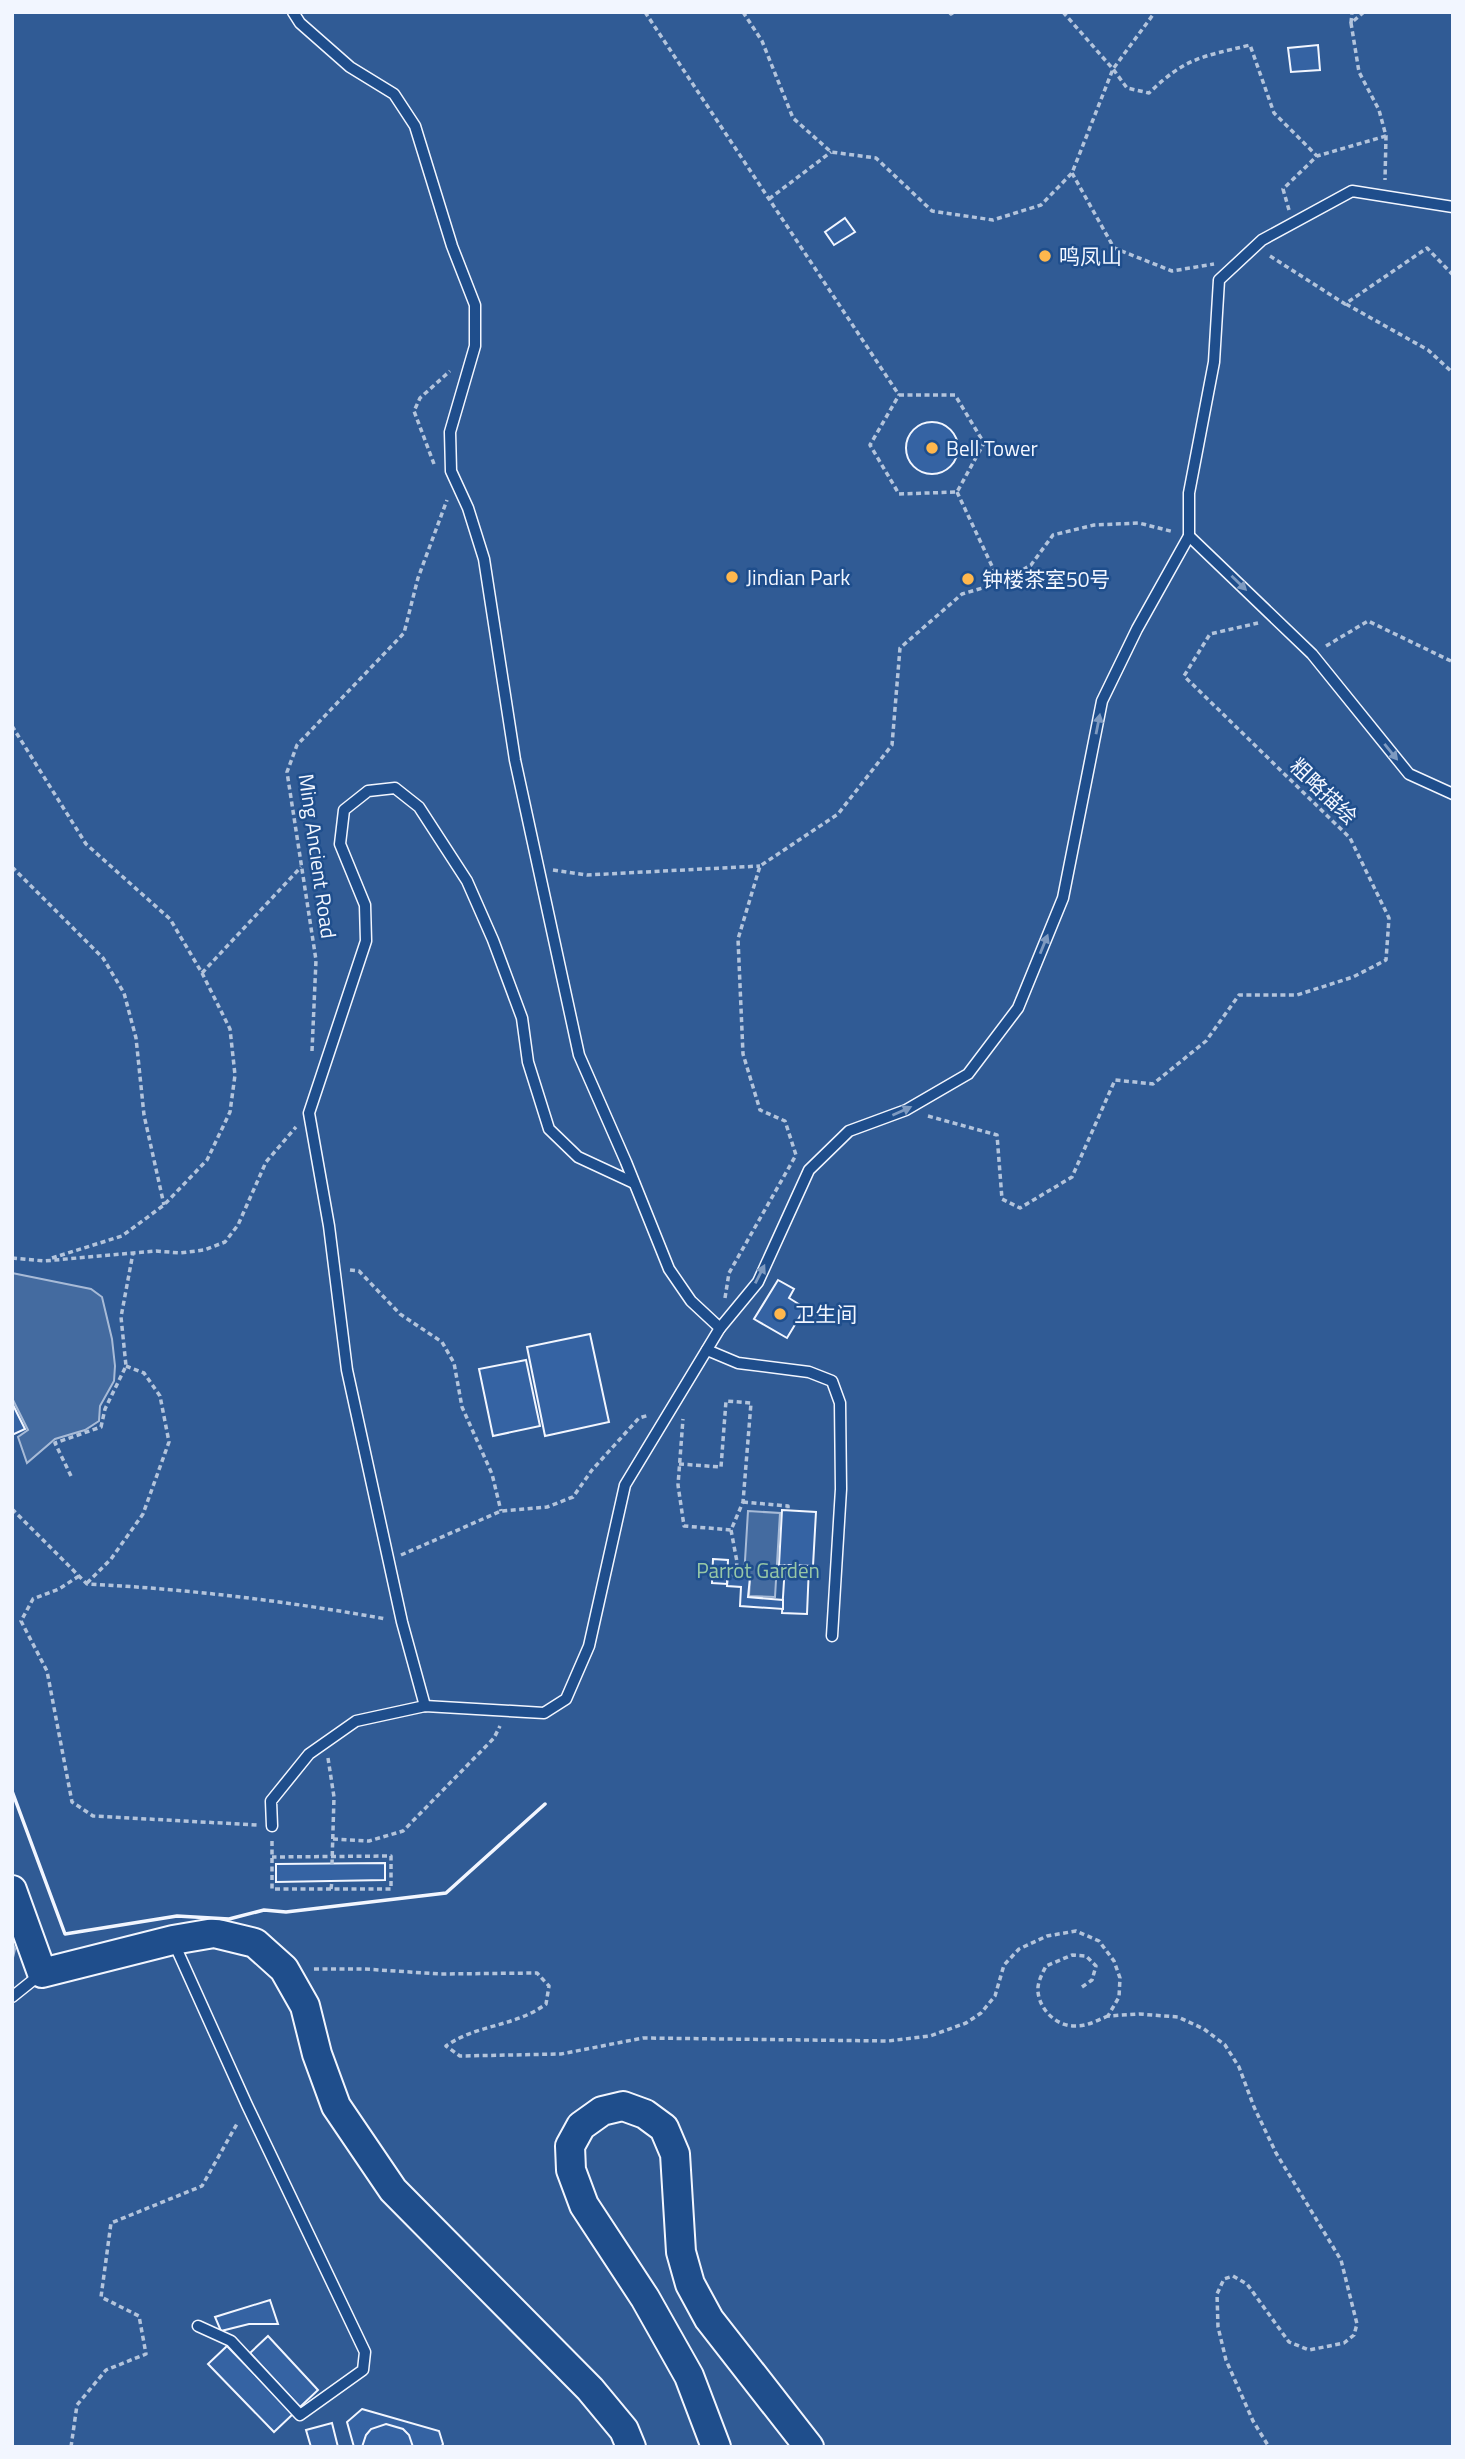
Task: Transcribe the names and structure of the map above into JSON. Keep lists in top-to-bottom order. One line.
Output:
{"streets":{"path":["粗略描绘","Ming Ancient Road"]},"parks":["Parrot Garden"],"places":["鸣凤山","Bell Tower","Jindian Park","钟楼茶室50号","卫生间"]}
